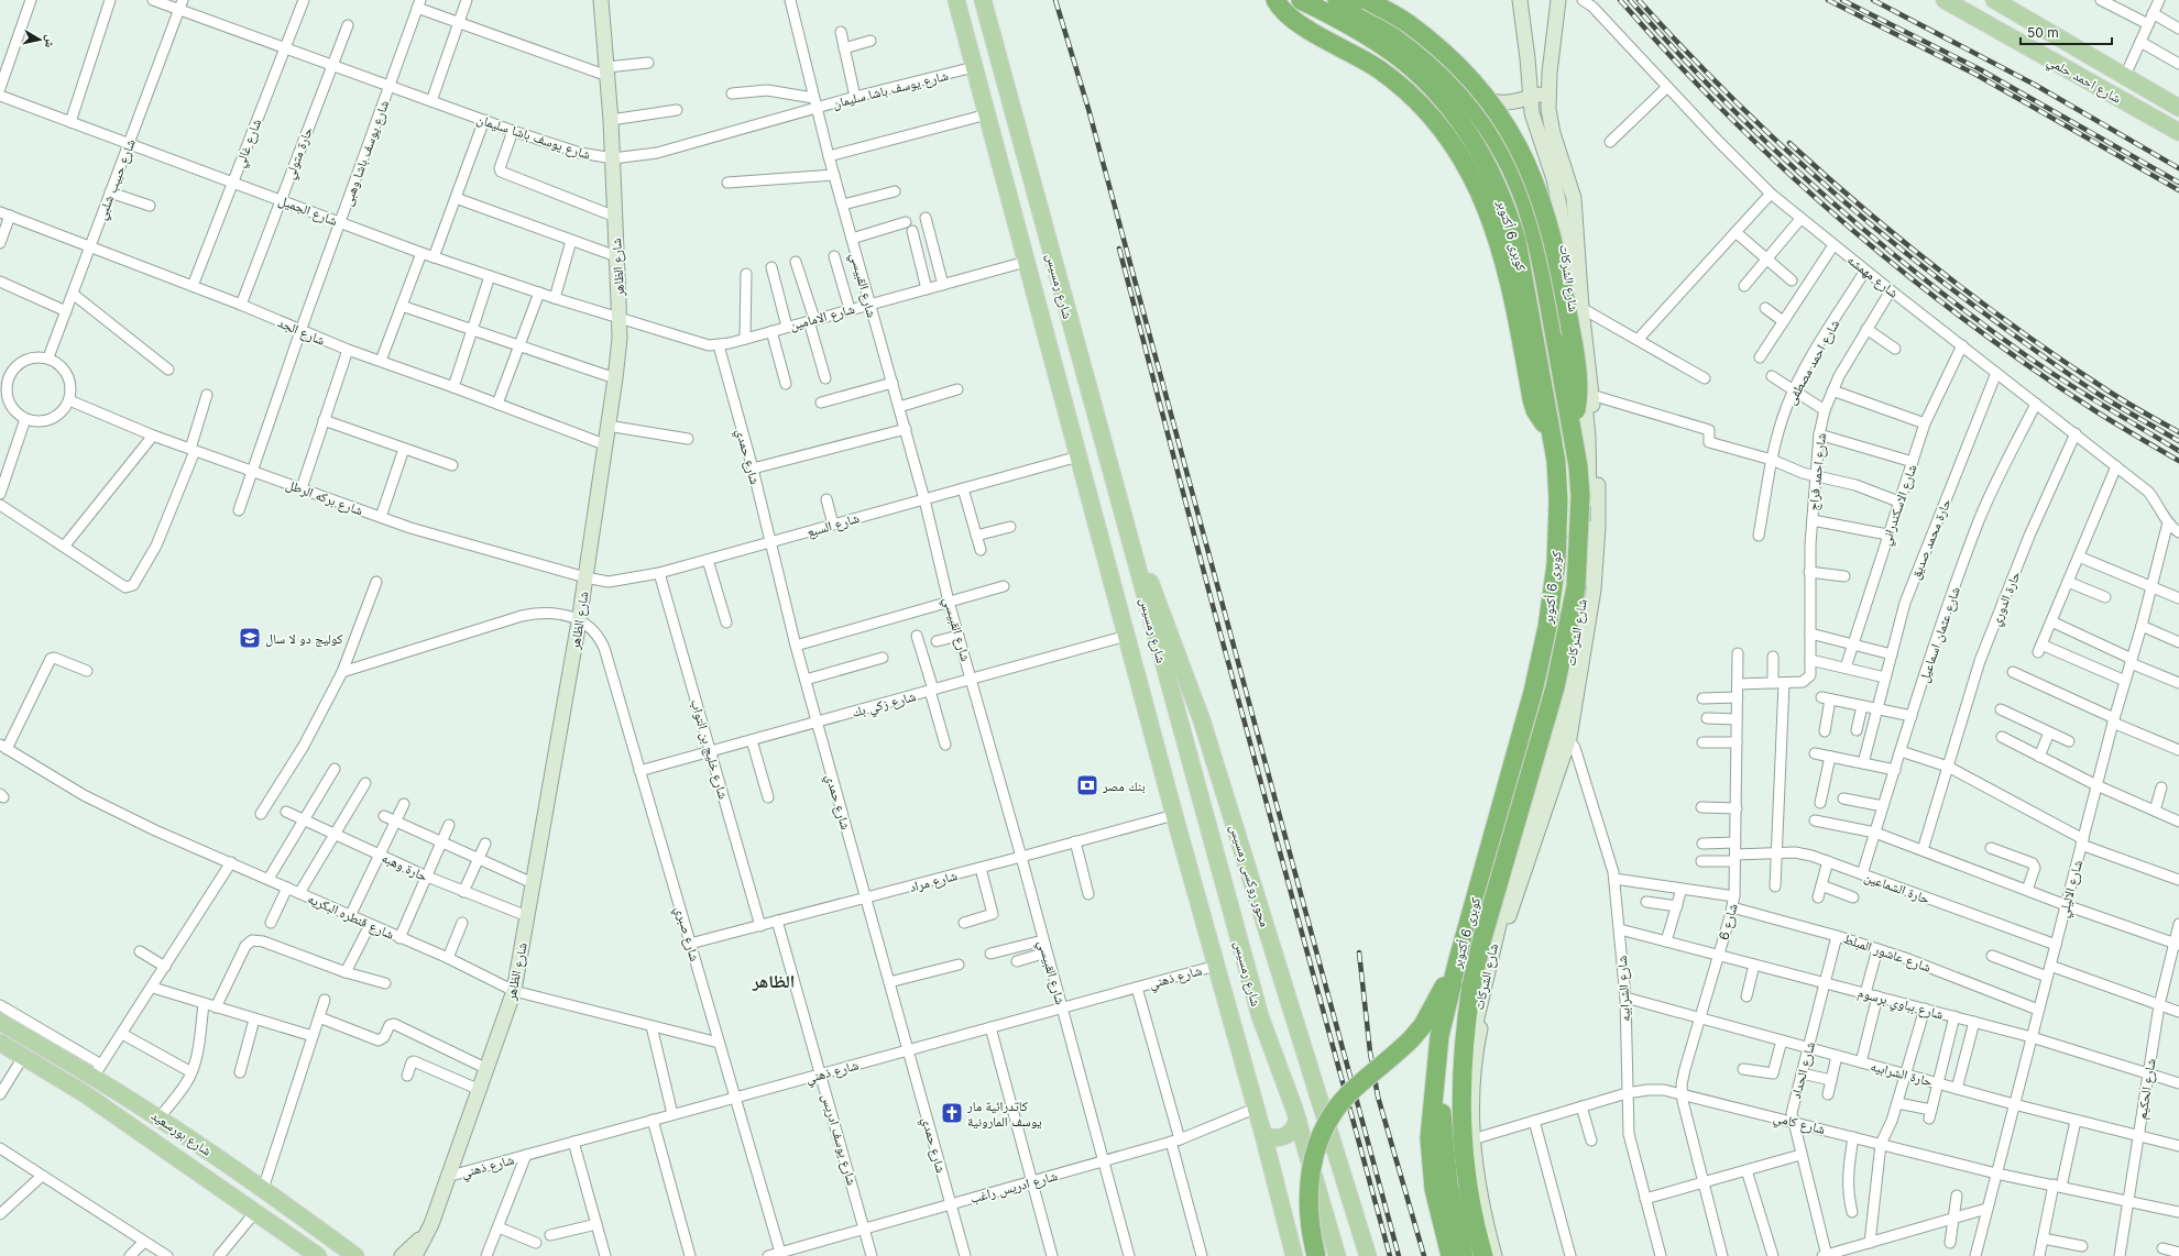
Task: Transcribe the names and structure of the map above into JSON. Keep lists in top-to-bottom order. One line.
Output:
{"streets":{"highway":["كوبرى 6 أكتوبر"],"main road":["شارع احمد حلمي","شارع الظاهر","شارع الشركات","شارع رمسيس","محور روكسى رمسيس","شارع بورسعيد"],"street":["شارع يوسف باشا سليمان","شارع غالي","حارة متولي","شارع يوسف باشا وهبى","شارع حبيب شلبي","شارع الجميل","شارع مهمشه","شارع القبيسي","شارع الامامين","شارع الجد","شارع احمد مصطفى","شارع حمدي","شارع احمد فراج","شارع بركه الرطل","شارع الاسكندراني","شارع السبع","حارة محمد صديق","حارة الدوري","شارع عثمان اسماعيل","شارع زكي بك","شارع خليج بن التواب","حارة وهبه","شارع مراد","حارة الشماعين","شارع الاليلي","شارع قنطره البكريه","شارع 6","شارع صبري","شارع عاشور المبلط","شارع ذهني","شارع الشرابيه","شارع بباوي برسوم","شارع الحداد","حارة الشرابيه","شارع الحكيم","شارع كامي","شارع يوسف ادريس","شارع ادريس راغب"]},"crossings":[["شارع يوسف باشا سليمان","شارع غالي"],["شارع يوسف باشا سليمان","حارة متولي"],["شارع يوسف باشا سليمان","شارع يوسف باشا وهبى"],["شارع يوسف باشا سليمان","شارع حبيب شلبي"],["شارع يوسف باشا سليمان","شارع الظاهر"],["شارع يوسف باشا سليمان","شارع القبيسي"],["شارع يوسف باشا سليمان","شارع رمسيس"],["شارع غالي","شارع الجميل"],["شارع غالي","شارع الجد"],["حارة متولي","شارع الجميل"],["حارة متولي","شارع الجد"],["شارع يوسف باشا وهبى","شارع الجميل"],["شارع يوسف باشا وهبى","شارع الجد"],["شارع يوسف باشا وهبى","شارع بركه الرطل"],["شارع حبيب شلبي","شارع الجميل"],["شارع حبيب شلبي","شارع الجد"],["شارع حبيب شلبي","شارع بركه الرطل"],["شارع الجميل","شارع الظاهر"],["شارع الجميل","شارع الامامين"],["شارع الظاهر","شارع الامامين"],["شارع الظاهر","شارع الجد"],["شارع الظاهر","شارع بركه الرطل"],["شارع الظاهر","شارع السبع"],["شارع الظاهر","حارة وهبه"],["شارع الظاهر","شارع قنطره البكريه"],["شارع الظاهر","شارع صبري"],["شارع الظاهر","شارع ذهني"],["شارع مهمشه","شارع احمد مصطفى"],["شارع مهمشه","شارع احمد فراج"],["شارع مهمشه","شارع الاسكندراني"],["شارع مهمشه","حارة محمد صديق"],["شارع مهمشه","حارة الدوري"],["شارع مهمشه","شارع عثمان اسماعيل"],["شارع مهمشه","شارع الاليلي"],["شارع الشركات","شارع الشرابيه"],["شارع الشركات","شارع كامي"],["شارع القبيسي","شارع الامامين"],["شارع القبيسي","شارع السبع"],["شارع القبيسي","شارع زكي بك"],["شارع القبيسي","شارع مراد"],["شارع القبيسي","شارع ذهني"],["شارع القبيسي","شارع ادريس راغب"],["شارع رمسيس","شارع الامامين"],["شارع رمسيس","شارع السبع"],["شارع رمسيس","شارع زكي بك"],["شارع رمسيس","محور روكسى رمسيس"],["شارع رمسيس","شارع مراد"],["شارع رمسيس","شارع ذهني"],["شارع رمسيس","شارع ادريس راغب"],["شارع الامامين","شارع حمدي"],["شارع حمدي","شارع السبع"],["شارع حمدي","شارع زكي بك"],["شارع حمدي","شارع مراد"],["شارع حمدي","شارع ذهني"],["شارع حمدي","شارع ادريس راغب"],["شارع بركه الرطل","شارع السبع"],["شارع السبع","شارع خليج بن التواب"],["شارع عثمان اسماعيل","حارة الشماعين"],["شارع زكي بك","شارع خليج بن التواب"],["شارع زكي بك","شارع صبري"],["شارع خليج بن التواب","شارع مراد"],["شارع مراد","شارع صبري"],["شارع مراد","شارع يوسف ادريس"],["حارة الشماعين","شارع الاليلي"],["حارة الشماعين","شارع 6"],["شارع الاليلي","شارع عاشور المبلط"],["شارع الاليلي","شارع بباوي برسوم"],["شارع الاليلي","حارة الشرابيه"],["شارع الاليلي","شارع كامي"],["شارع قنطره البكريه","شارع صبري"],["شارع 6","شارع عاشور المبلط"],["شارع 6","شارع بباوي برسوم"],["شارع 6","حارة الشرابيه"],["شارع 6","شارع كامي"],["شارع صبري","شارع ذهني"],["شارع صبري","شارع ادريس راغب"],["شارع عاشور المبلط","شارع الحداد"],["شارع ذهني","شارع يوسف ادريس"],["شارع الشرابيه","شارع بباوي برسوم"],["شارع الشرابيه","حارة الشرابيه"],["شارع الشرابيه","شارع كامي"],["شارع بباوي برسوم","شارع الحداد"],["شارع بباوي برسوم","شارع الحكيم"],["شارع الحداد","حارة الشرابيه"],["شارع الحداد","شارع كامي"],["حارة الشرابيه","شارع الحكيم"],["شارع الحكيم","شارع كامي"],["شارع يوسف ادريس","شارع ادريس راغب"]],"districts":["الظاهر"],"places":{"school or university":["كوليج دو لا سال"],"bank":["بنك مصر"],"church":["كاتدرائية مار يوسف المارونية"]},"scale_bar":"50 m","north":"right"}
